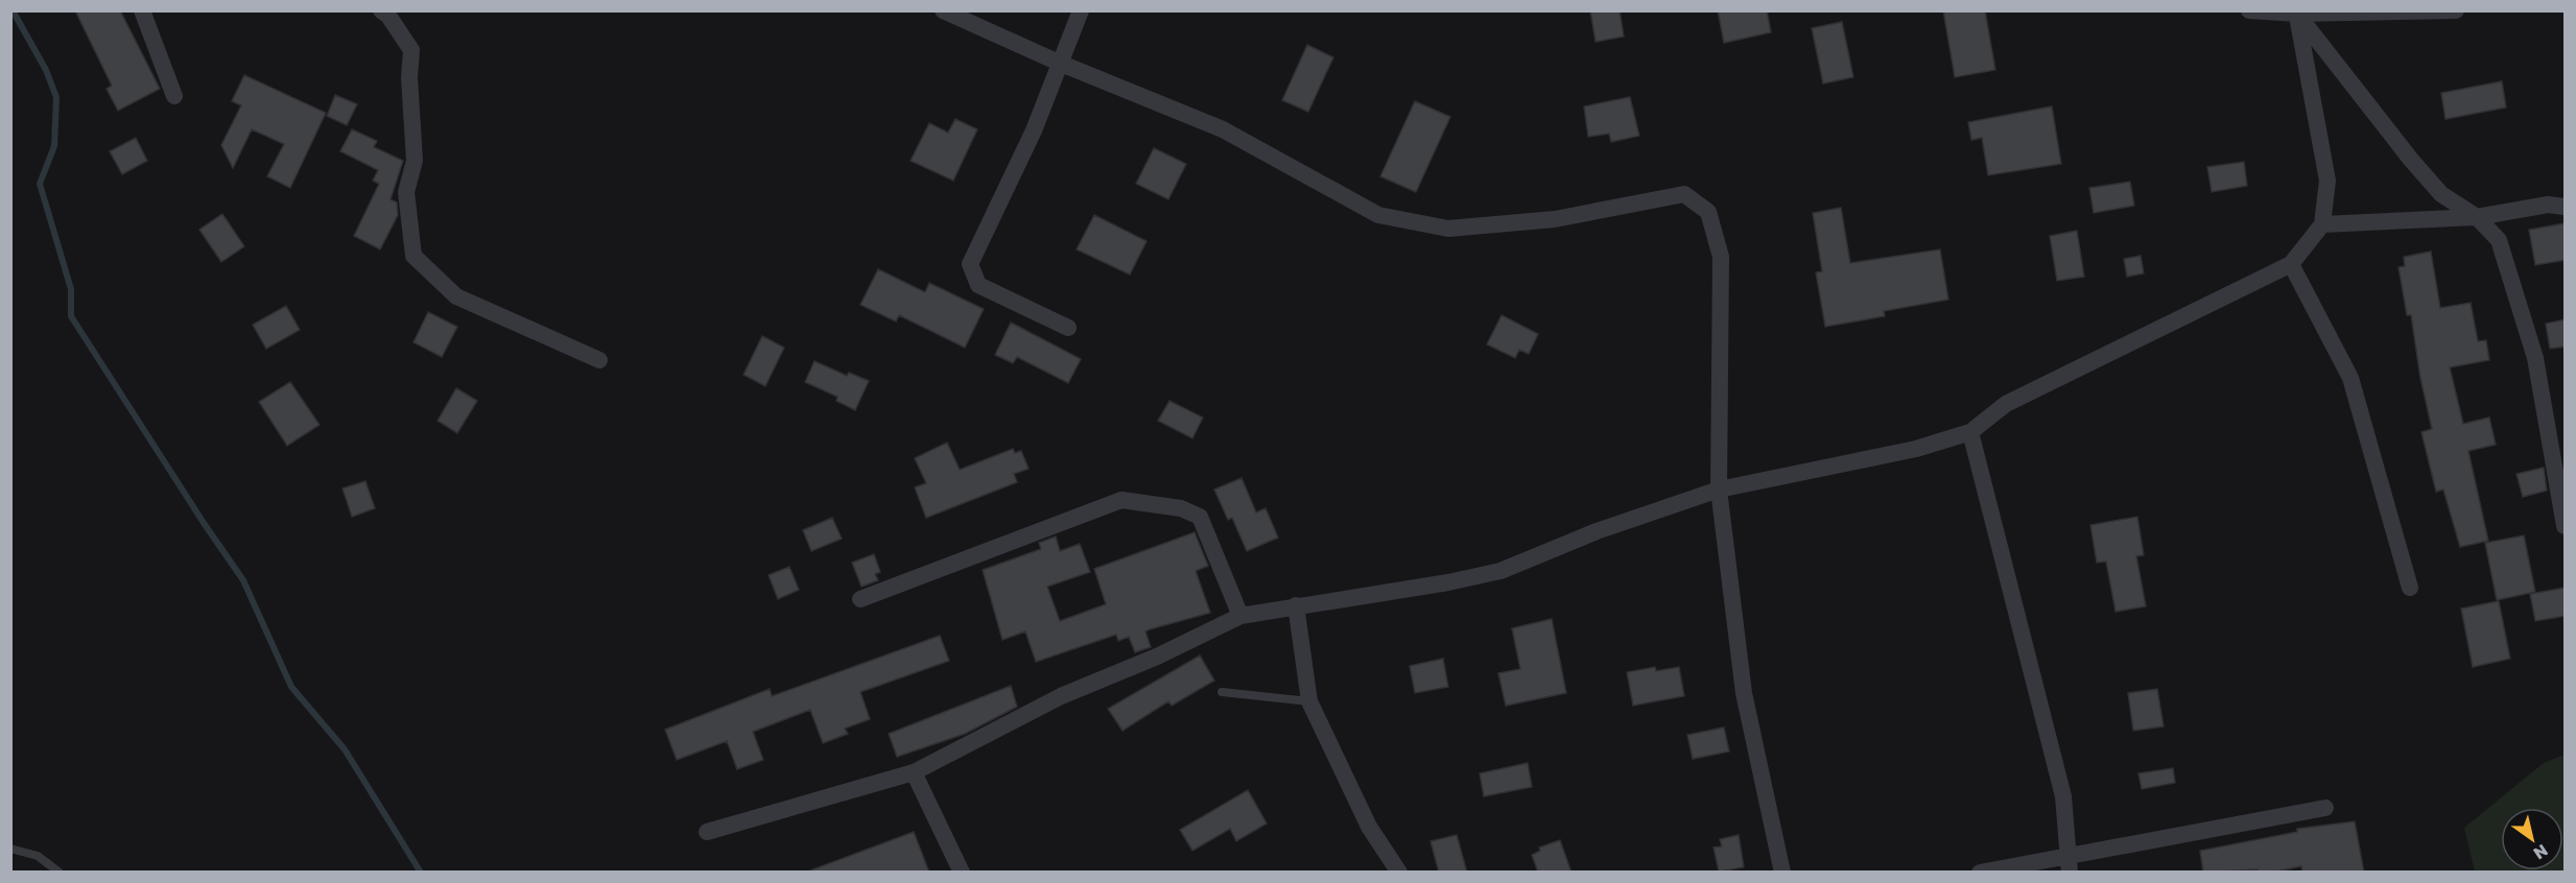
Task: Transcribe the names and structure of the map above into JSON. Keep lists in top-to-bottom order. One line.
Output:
{"north":"bottom right"}
